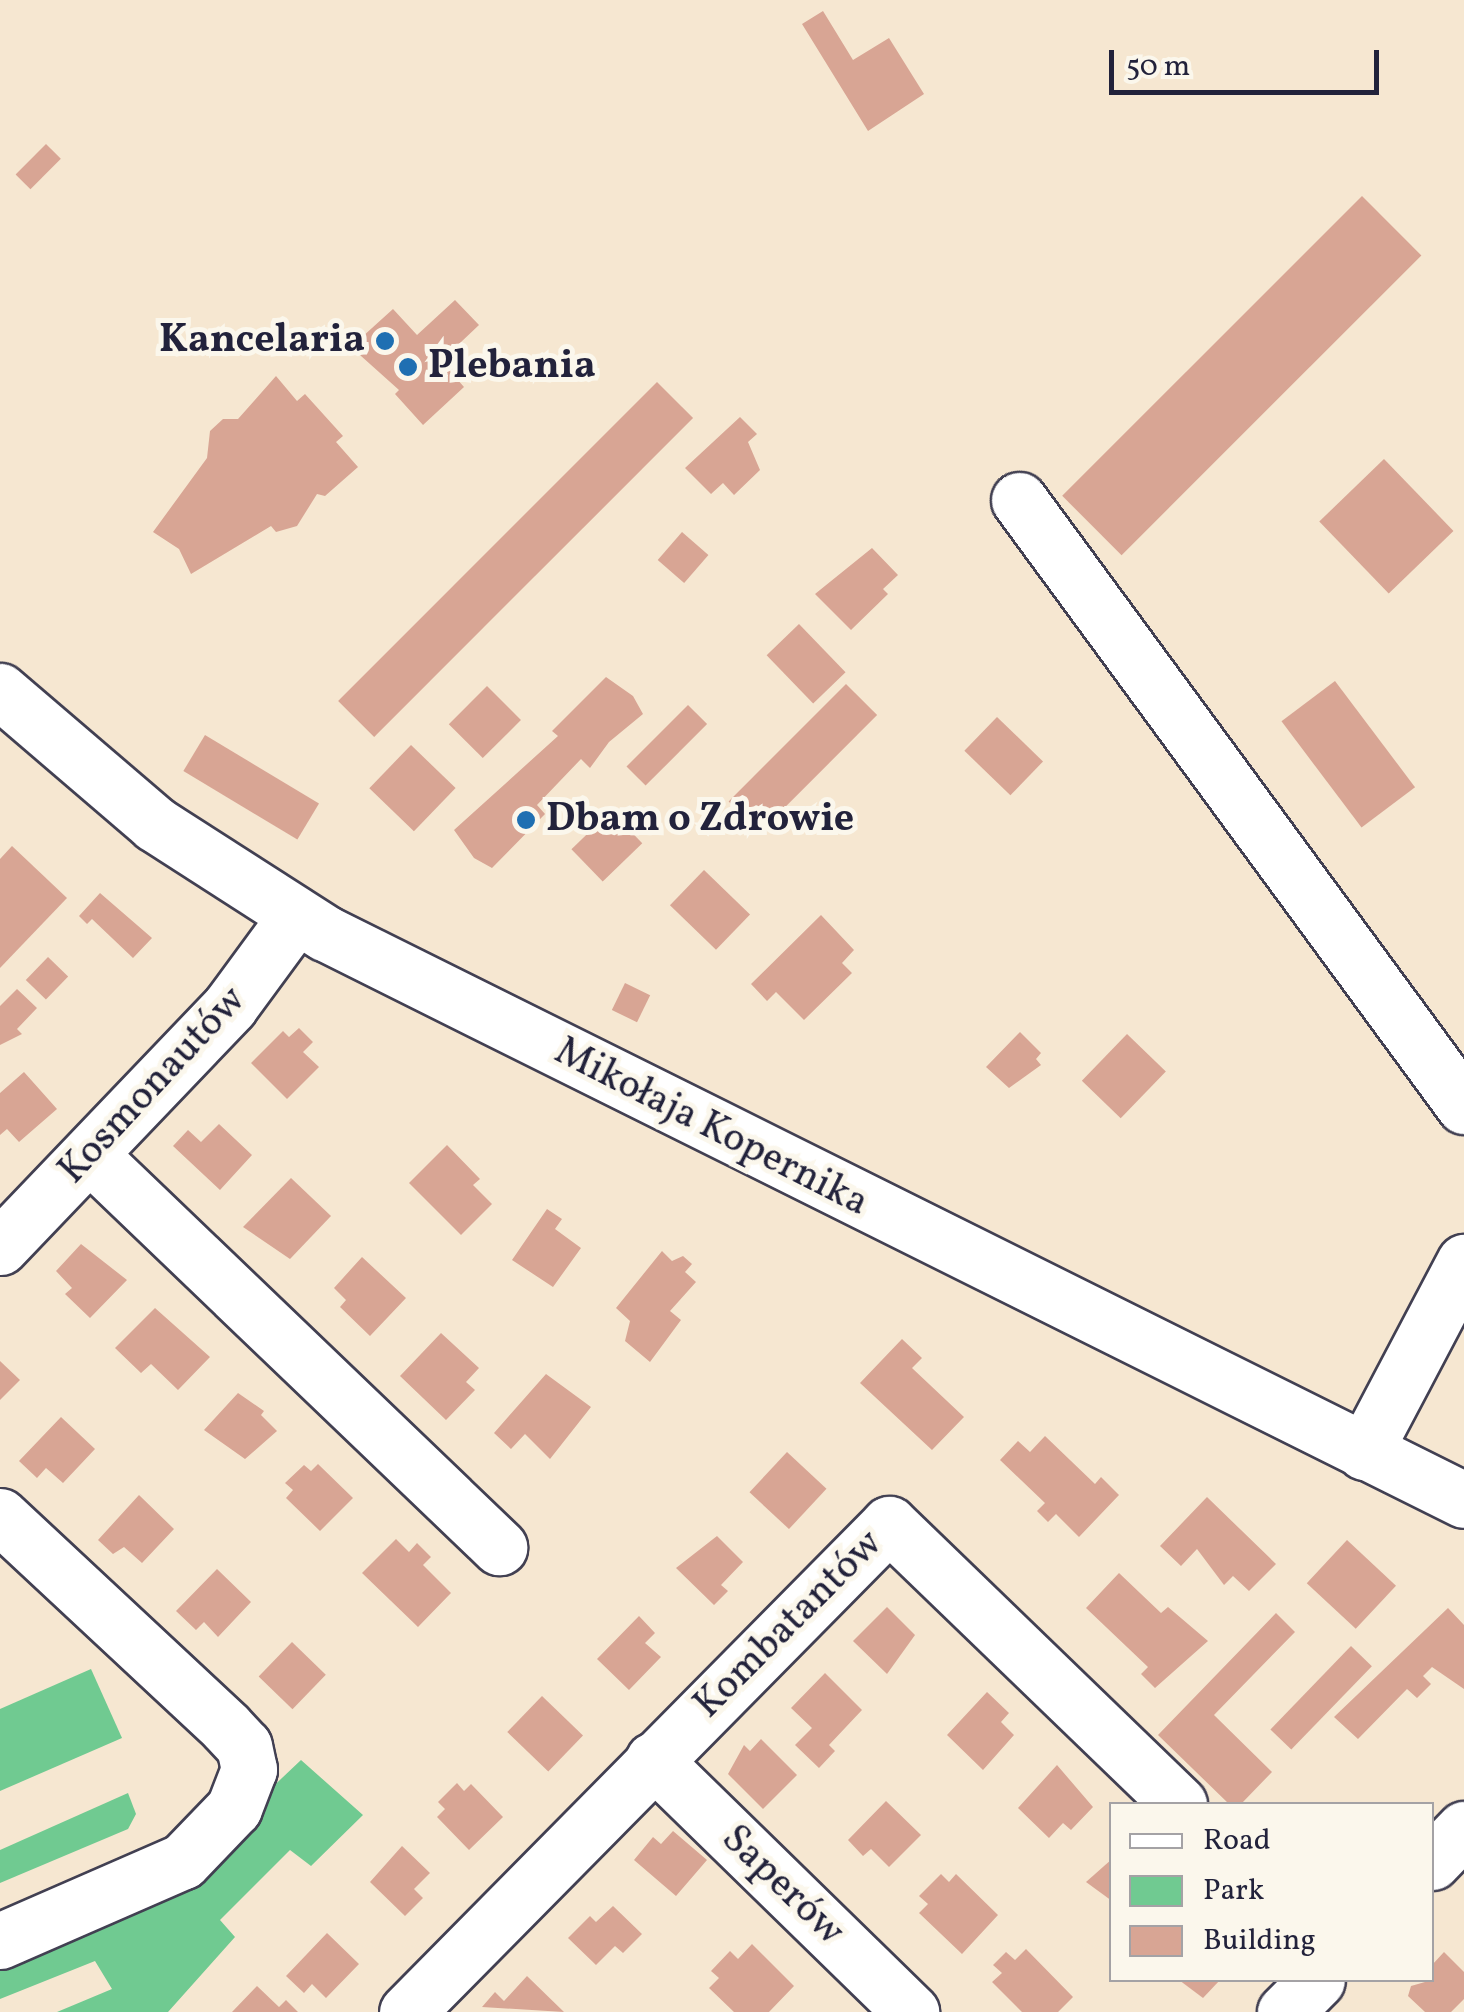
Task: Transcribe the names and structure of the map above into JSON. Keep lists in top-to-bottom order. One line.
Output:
{"streets":{"street":["Kosmonautów","Mikołaja Kopernika","Kombatantów","Saperów"]},"crossings":[["Kosmonautów","Mikołaja Kopernika"],["Kombatantów","Saperów"]],"places":["Kancelaria","Plebania","Dbam o Zdrowie"],"legend":["Road","Park","Building"],"scale_bar":"50 m"}
